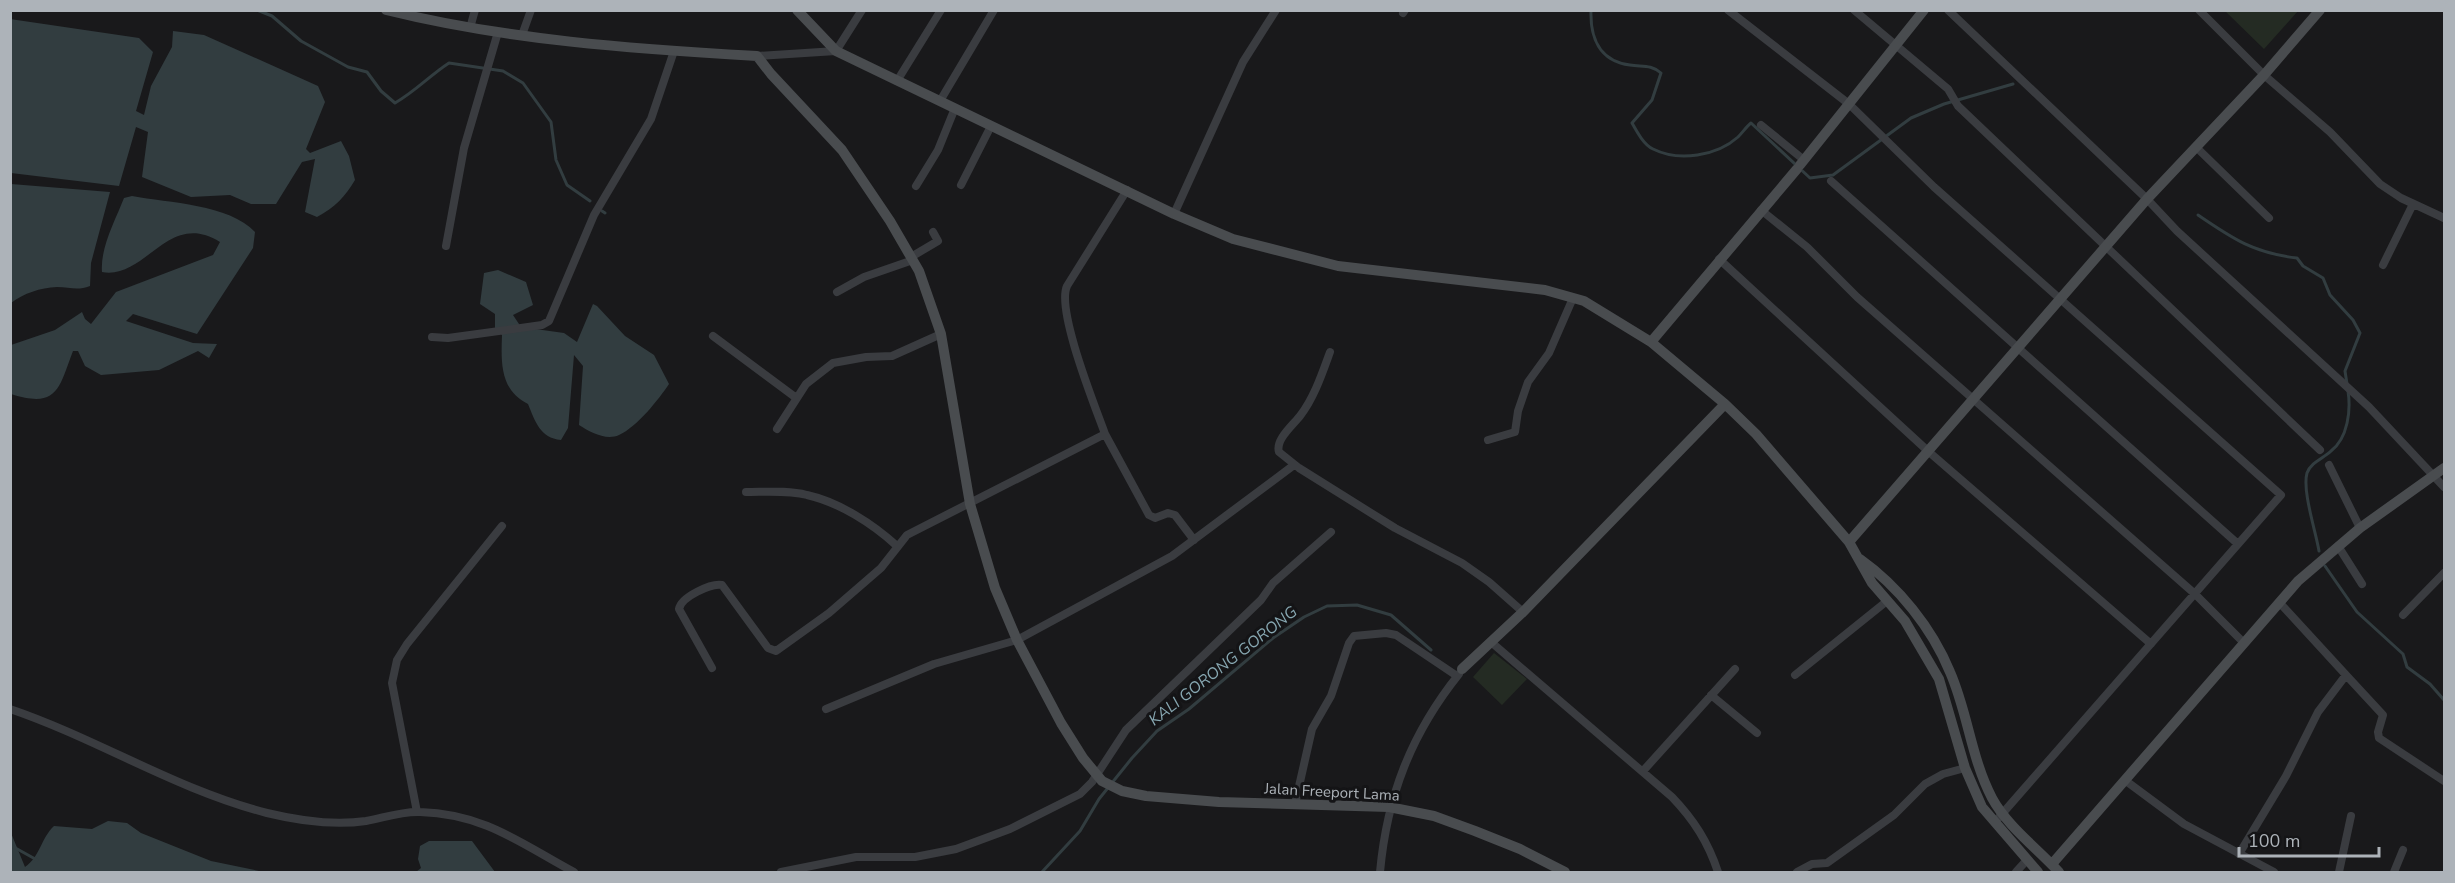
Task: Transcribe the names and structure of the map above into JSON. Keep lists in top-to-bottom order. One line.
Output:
{"streets":{"street":["Jalan Freeport Lama"]},"water":["KALI GORONG GORONG"],"scale_bar":"100 m"}
